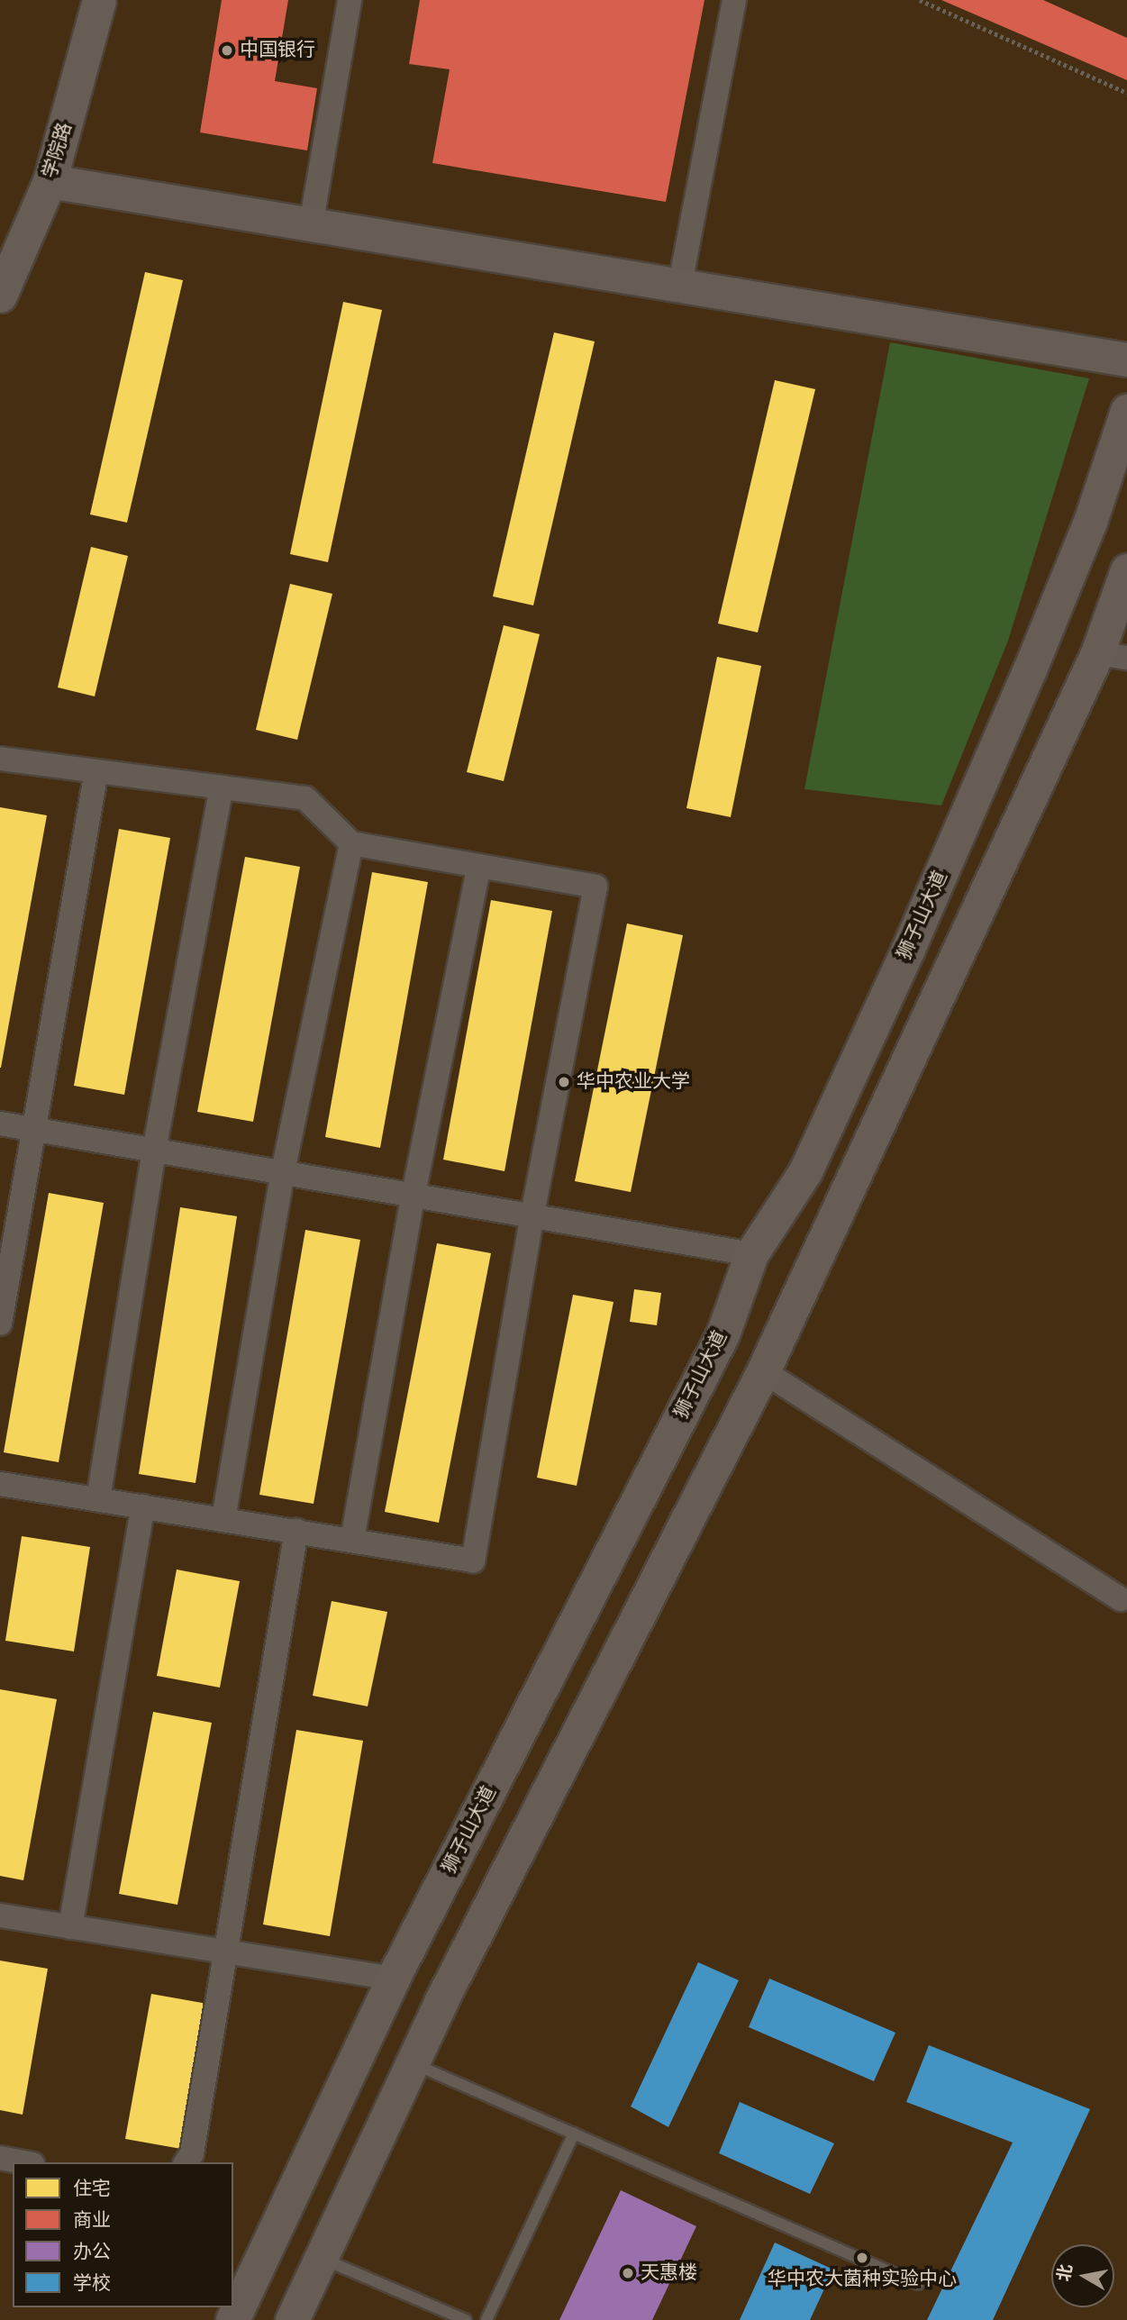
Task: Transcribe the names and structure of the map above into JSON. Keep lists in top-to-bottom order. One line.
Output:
{"streets":{"street":["学院路","狮子山大道"]},"places":["中国银行","华中农业大学","华中农大菌种实验中心","天惠楼"],"legend":["住宅","商业","办公","学校"],"north":"left"}
